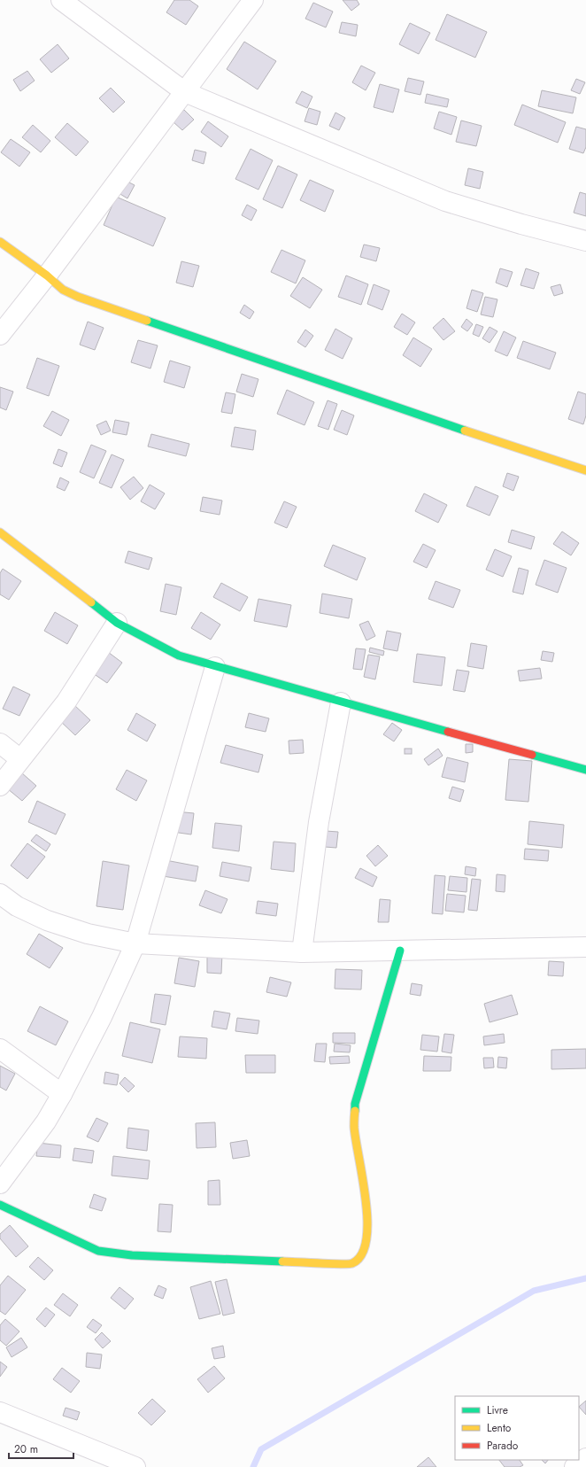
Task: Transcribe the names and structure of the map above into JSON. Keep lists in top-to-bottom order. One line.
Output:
{"legend":["Livre","Lento","Parado"],"scale_bar":"20 m"}
